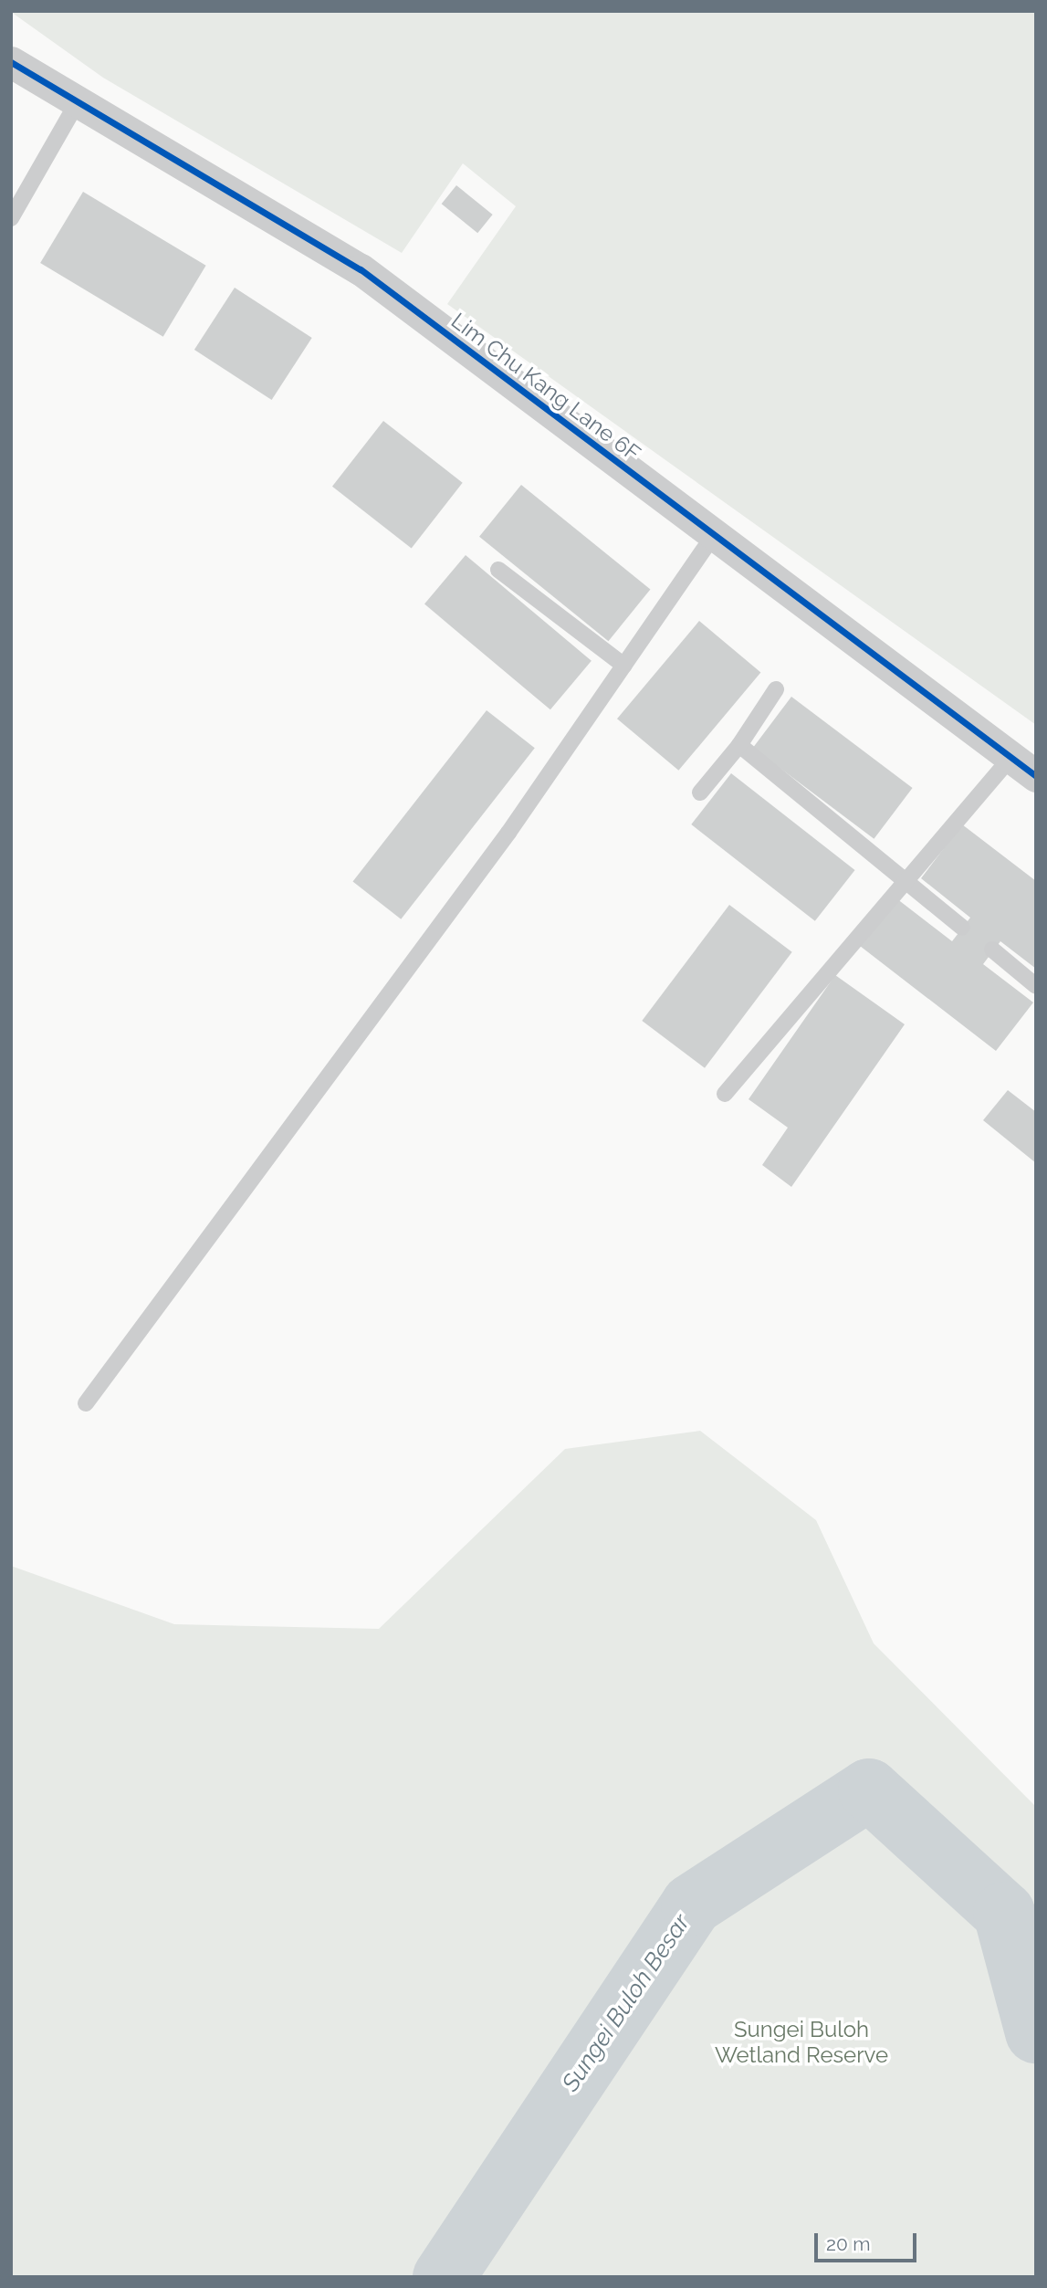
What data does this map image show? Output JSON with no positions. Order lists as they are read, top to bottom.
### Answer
{
  "streets": {
    "street": ["Lim Chu Kang Lane 6F"]
  },
  "water": ["Sungei Buloh Besar"],
  "parks": ["Sungei Buloh Wetland Reserve"],
  "scale_bar": "20 m"
}
